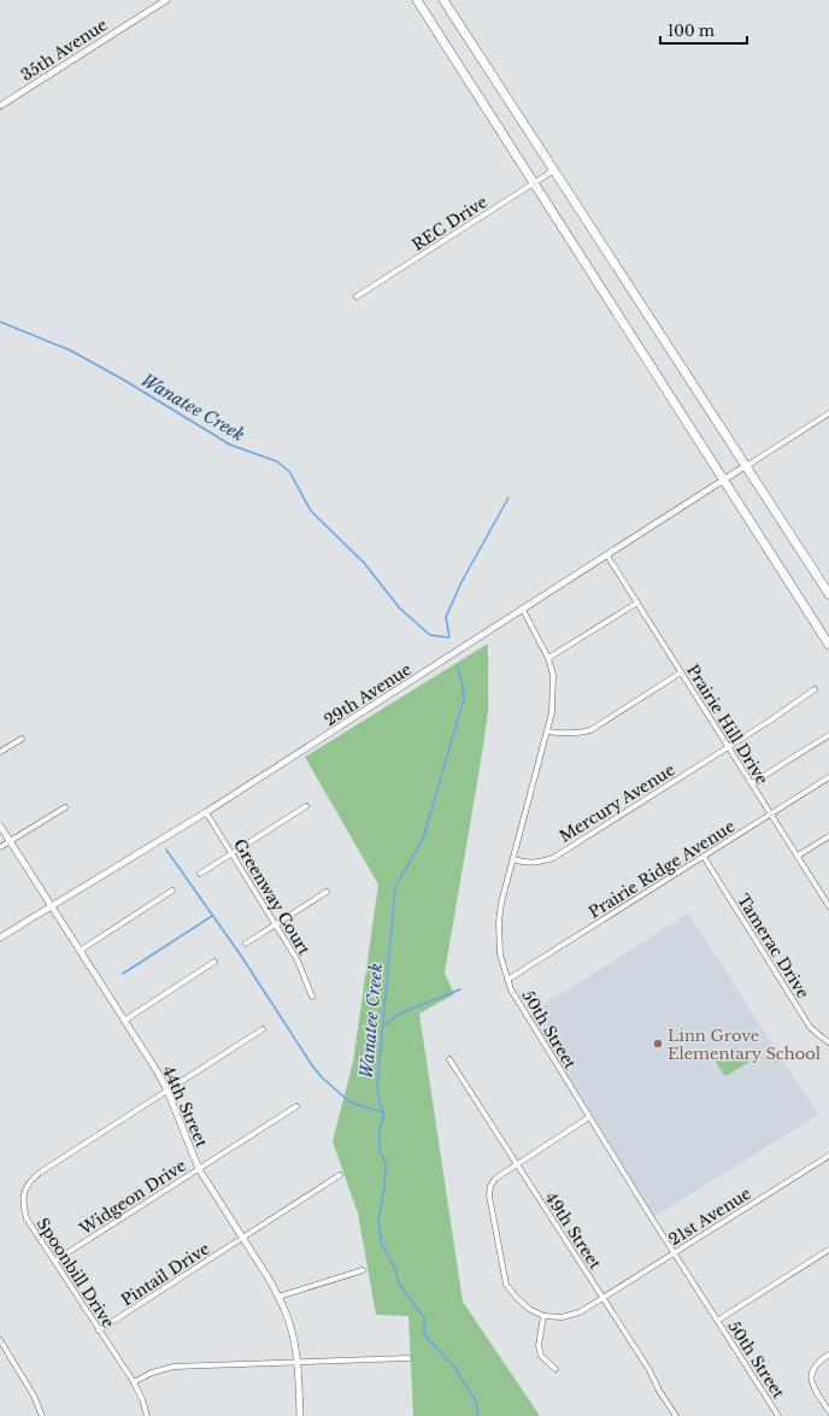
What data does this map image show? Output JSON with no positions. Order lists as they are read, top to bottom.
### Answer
{
  "streets": {
    "street": [
      "35th Avenue",
      "REC Drive",
      "29th Avenue",
      "Prairie Hill Drive",
      "Mercury Avenue",
      "Prairie Ridge Avenue",
      "Greenway Court",
      "Tamerac Drive",
      "50th Street",
      "44th Street",
      "Widgeon Drive",
      "21st Avenue",
      "49th Street",
      "Spoonbill Drive",
      "Pintail Drive"
    ]
  },
  "crossings": [
    ["29th Avenue", "Prairie Hill Drive"],
    ["29th Avenue", "Greenway Court"],
    ["29th Avenue", "50th Street"],
    ["29th Avenue", "44th Street"],
    ["Prairie Hill Drive", "Mercury Avenue"],
    ["Prairie Hill Drive", "Prairie Ridge Avenue"],
    ["Mercury Avenue", "50th Street"],
    ["Prairie Ridge Avenue", "Tamerac Drive"],
    ["Prairie Ridge Avenue", "50th Street"],
    ["50th Street", "21st Avenue"],
    ["44th Street", "Widgeon Drive"],
    ["44th Street", "Spoonbill Drive"],
    ["44th Street", "Pintail Drive"],
    ["Widgeon Drive", "Spoonbill Drive"],
    ["21st Avenue", "49th Street"],
    ["Spoonbill Drive", "Pintail Drive"]
  ],
  "water": ["Wanatee Creek"],
  "places": ["Linn Grove Elementary School"],
  "scale_bar": "100 m"
}
